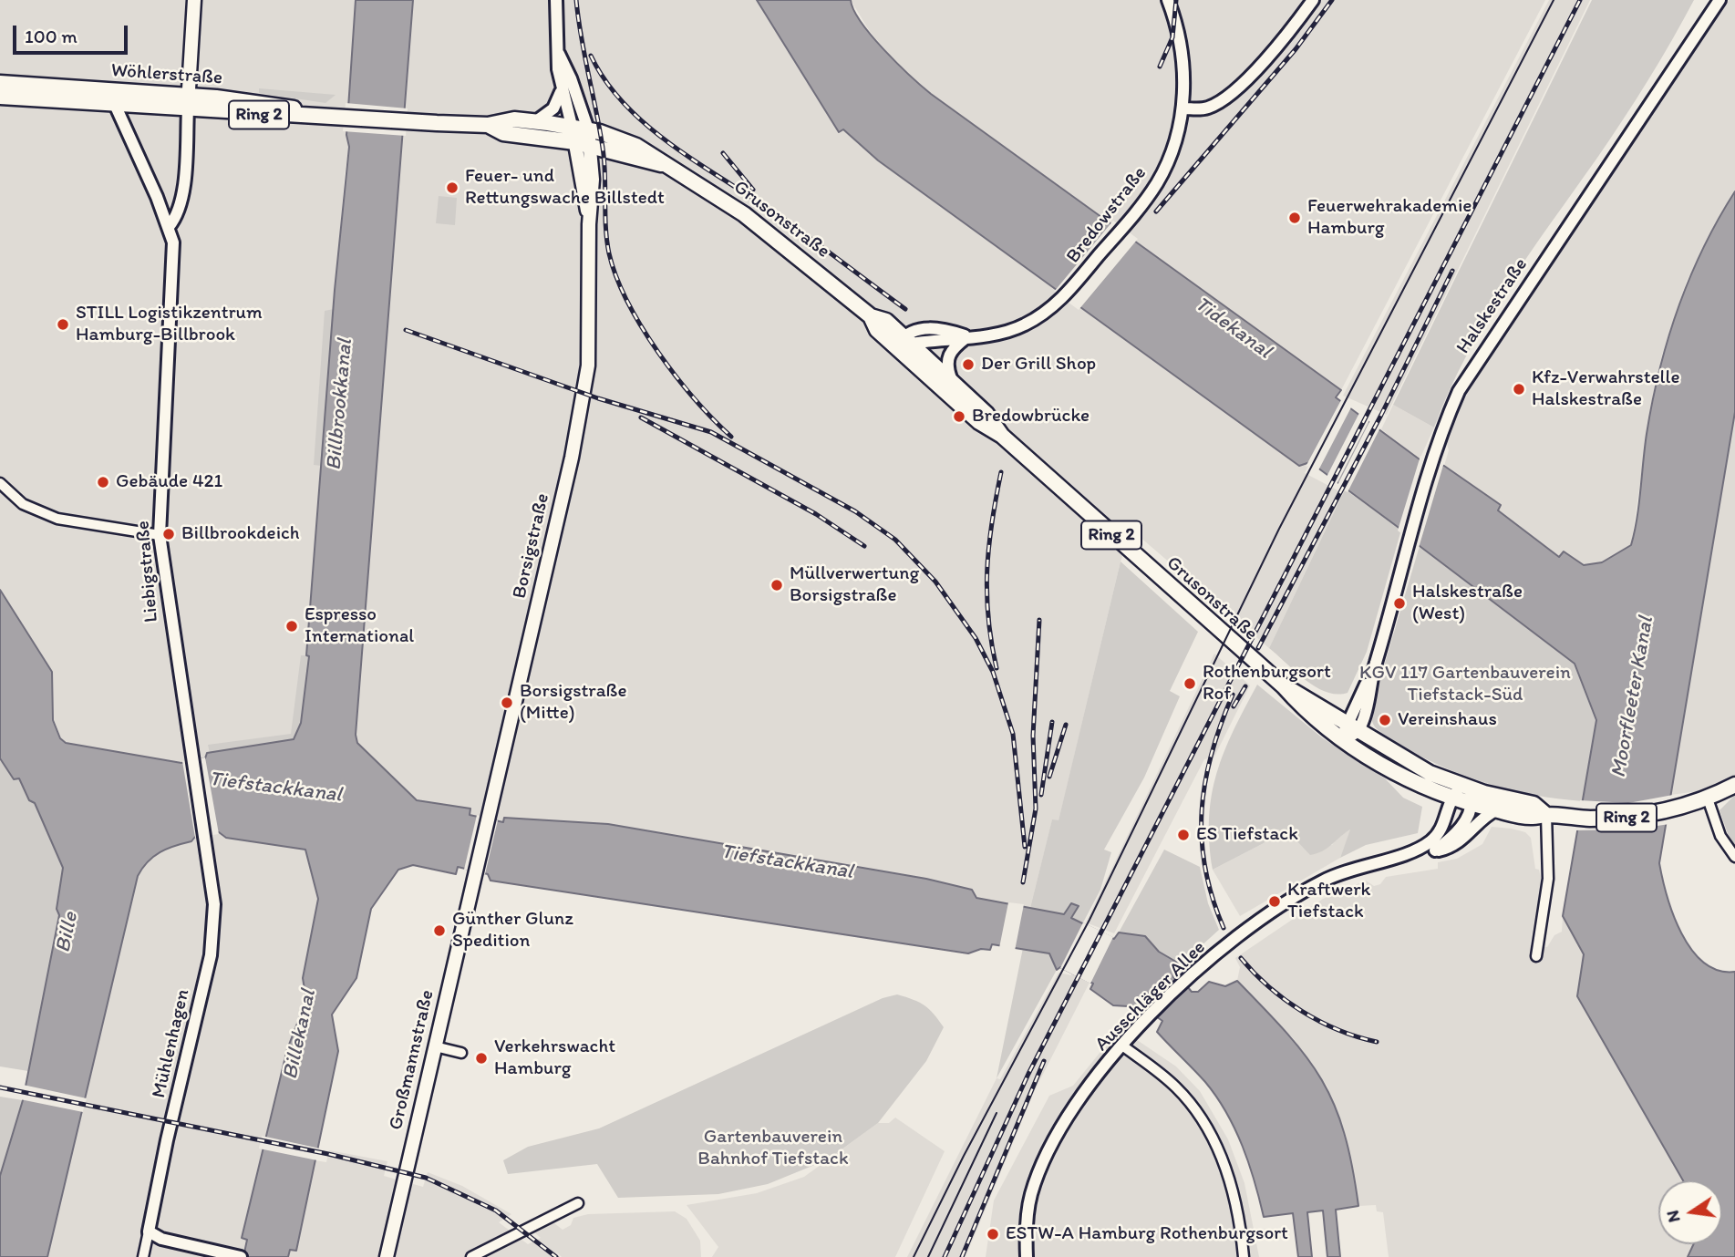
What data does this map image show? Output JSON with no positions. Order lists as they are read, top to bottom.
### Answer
{
  "streets": {
    "main road": [
      "Wöhlerstraße",
      "Ring 2",
      "Grusonstraße",
      "Borsigstraße",
      "Großmannstraße"
    ],
    "street": [
      "Bredowstraße",
      "Halskestraße",
      "Liebigstraße",
      "Ausschläger Allee",
      "Mühlenhagen"
    ]
  },
  "crossings": [
    ["Wöhlerstraße", "Grusonstraße"],
    ["Wöhlerstraße", "Borsigstraße"],
    ["Wöhlerstraße", "Liebigstraße"],
    ["Ring 2", "Grusonstraße"],
    ["Ring 2", "Ausschläger Allee"],
    ["Bredowstraße", "Grusonstraße"],
    ["Grusonstraße", "Halskestraße"],
    ["Grusonstraße", "Borsigstraße"],
    ["Grusonstraße", "Ausschläger Allee"],
    ["Borsigstraße", "Großmannstraße"],
    ["Liebigstraße", "Mühlenhagen"]
  ],
  "water": [
    "Tidekanal",
    "Billbrookkanal",
    "Moorfleeter Kanal",
    "Tiefstackkanal",
    "Bille",
    "Billekanal"
  ],
  "parks": ["KGV 117 Gartenbauverein Tiefstack-Süd", "Gartenbauverein Bahnhof Tiefstack"],
  "places": [
    "Feuer- und Rettungswache Billstedt",
    "Feuerwehrakademie Hamburg",
    "STILL Logistikzentrum Hamburg-Billbrook",
    "Der Grill Shop",
    "Kfz-Verwahrstelle Halskestraße",
    "Bredowbrücke",
    "Gebäude 421",
    "Billbrookdeich",
    "Müllverwertung Borsigstraße",
    "Halskestraße (West)",
    "Espresso International",
    "Rothenburgsort Rof",
    "Borsigstraße (Mitte)",
    "Vereinshaus",
    "ES Tiefstack",
    "Kraftwerk Tiefstack",
    "Günther Glunz Spedition",
    "Verkehrswacht Hamburg",
    "ESTW-A Hamburg Rothenburgsort"
  ],
  "scale_bar": "100 m",
  "north": "left"
}
